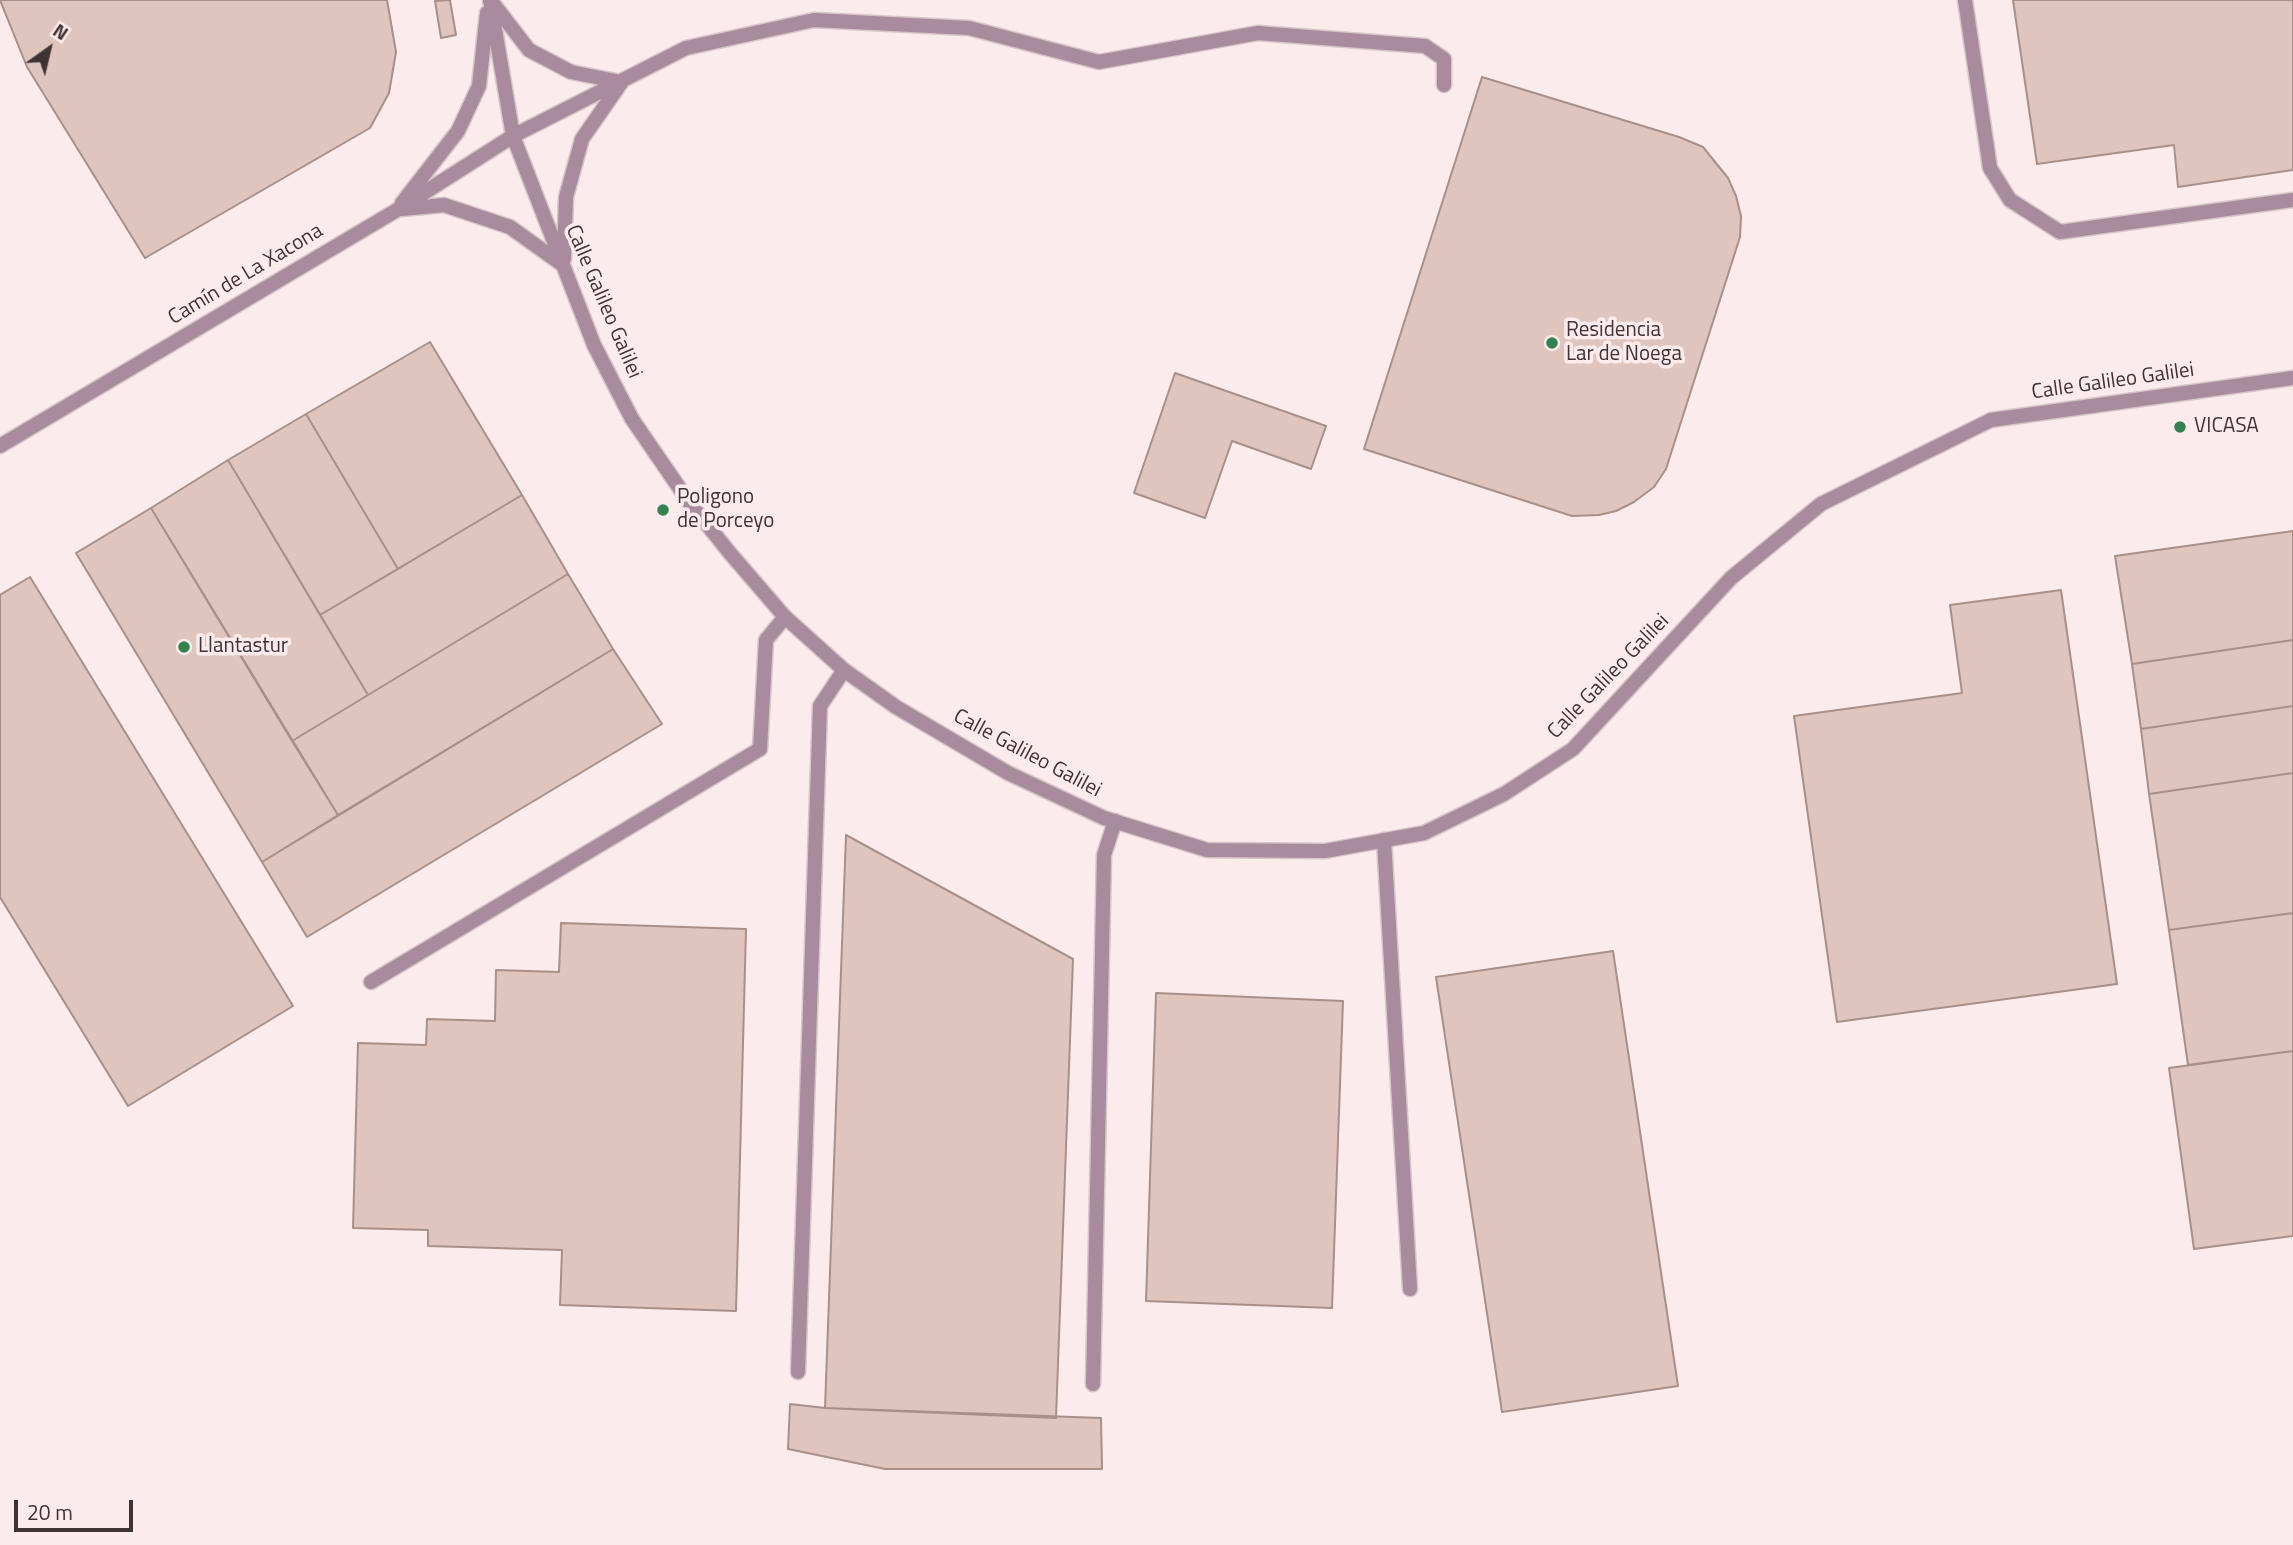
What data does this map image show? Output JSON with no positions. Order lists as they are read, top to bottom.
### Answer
{
  "streets": {
    "street": ["Camín de La Xacona", "Calle Galileo Galilei"]
  },
  "crossings": [
    ["Camín de La Xacona", "Calle Galileo Galilei"]
  ],
  "places": [
    "Residencia Lar de Noega",
    "VICASA",
    "Poligono de Porceyo",
    "Llantastur"
  ],
  "scale_bar": "20 m",
  "north": "top right"
}
